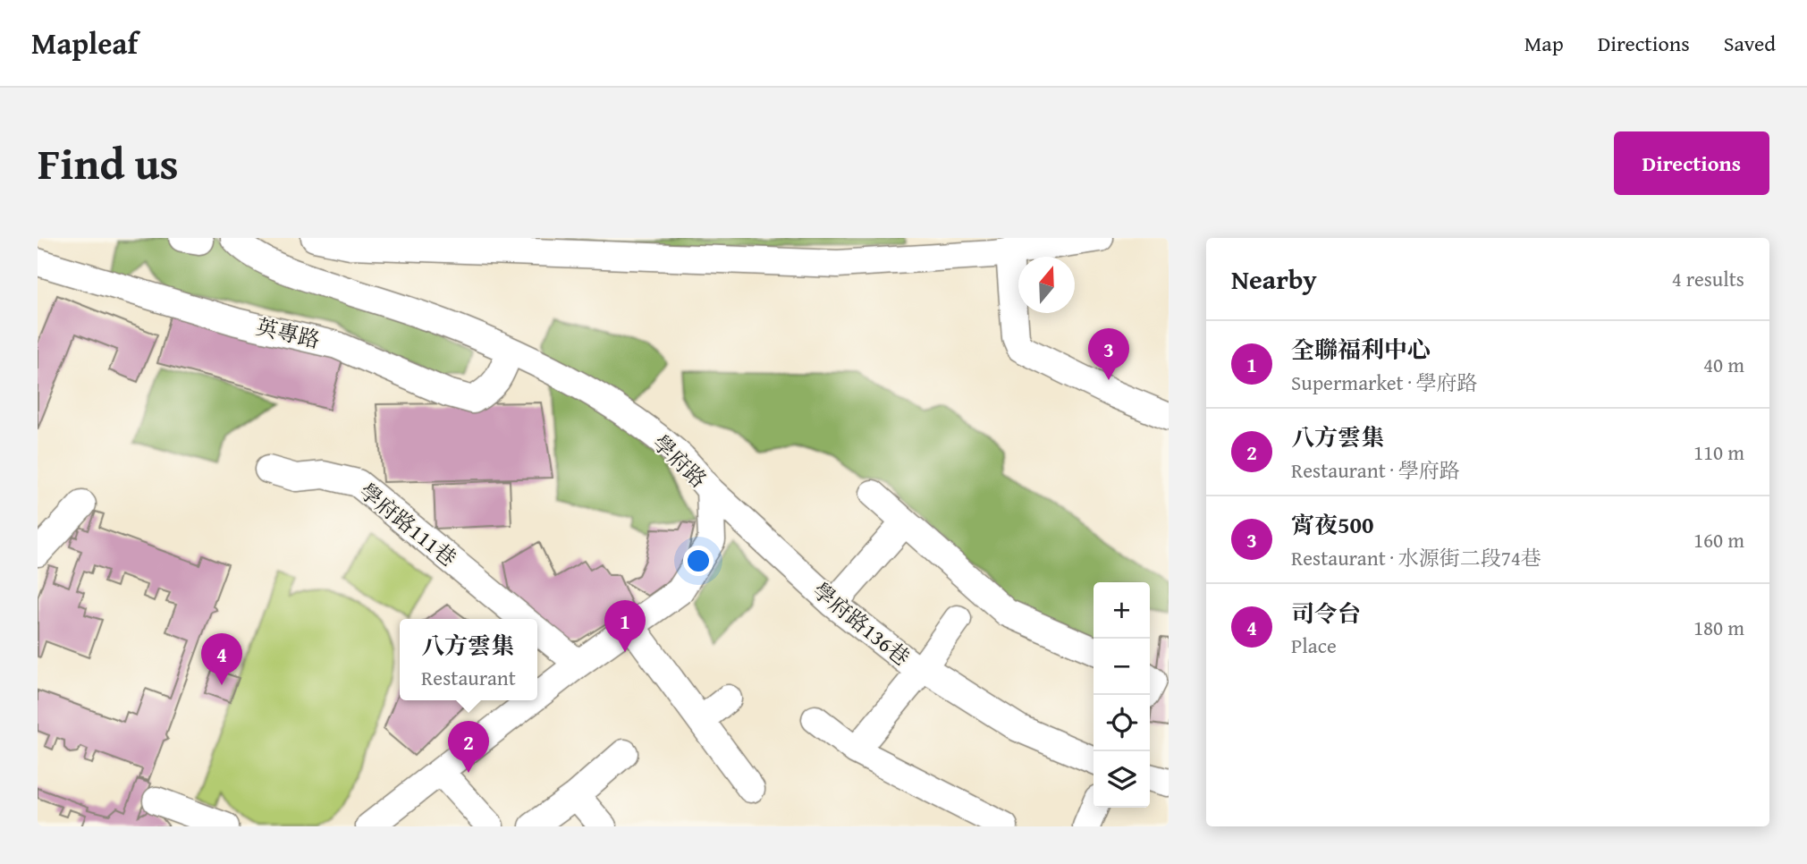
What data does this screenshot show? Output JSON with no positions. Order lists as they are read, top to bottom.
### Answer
{
  "streets": {
    "street": [
      "英專路",
      "學府路",
      "學府路111巷",
      "學府路136巷"
    ]
  },
  "crossings": [
    ["英專路", "學府路"],
    ["學府路", "學府路111巷"],
    ["學府路", "學府路136巷"]
  ],
  "north": "top",
  "page": {
    "header": "Mapleaf",
    "nav": ["Map", "Directions", "Saved"],
    "title": "Find us",
    "buttons": "Directions",
    "heading": ["Nearby", "4 results"],
    "list": [
      {
        "mark": "1",
        "name": "全聯福利中心",
        "note": "Supermarket · 學府路",
        "value": "40 m"
      },
      {
        "mark": "2",
        "name": "八方雲集",
        "note": "Restaurant · 學府路",
        "value": "110 m"
      },
      {
        "mark": "3",
        "name": "宵夜500",
        "note": "Restaurant · 水源街二段74巷",
        "value": "160 m"
      },
      {
        "mark": "4",
        "name": "司令台",
        "note": "Place",
        "value": "180 m"
      }
    ],
    "pins": [
      "3",
      "1",
      "4",
      "2"
    ],
    "map_buttons": ["+", "−"],
    "popup": ["八方雲集", "Restaurant"]
  }
}
